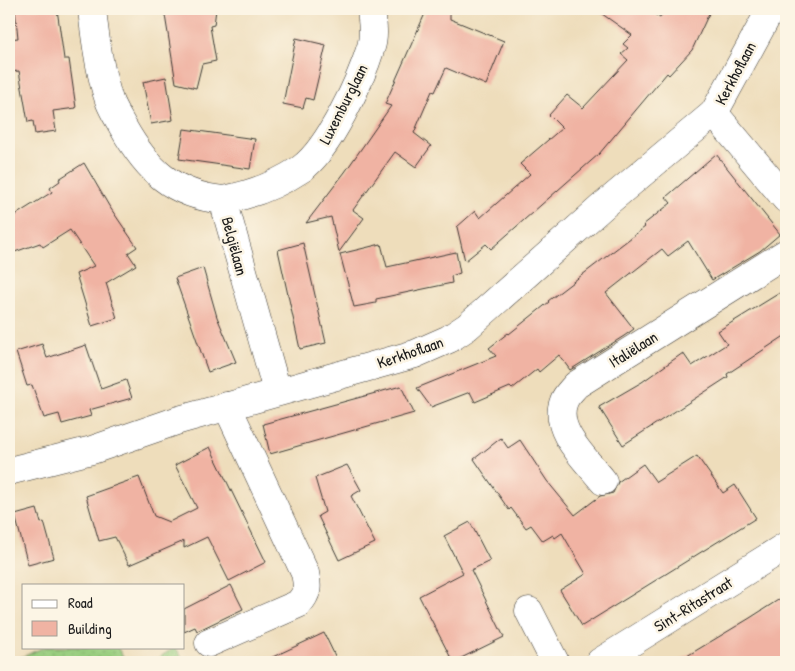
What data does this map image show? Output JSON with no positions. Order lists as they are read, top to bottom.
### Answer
{
  "streets": {
    "street": [
      "Kerkhoflaan",
      "Luxemburglaan",
      "Belgiëlaan",
      "Italiëlaan",
      "Sint-Ritastraat"
    ]
  },
  "crossings": [
    ["Kerkhoflaan", "Belgiëlaan"],
    ["Luxemburglaan", "Belgiëlaan"]
  ],
  "legend": ["Road", "Building"]
}
